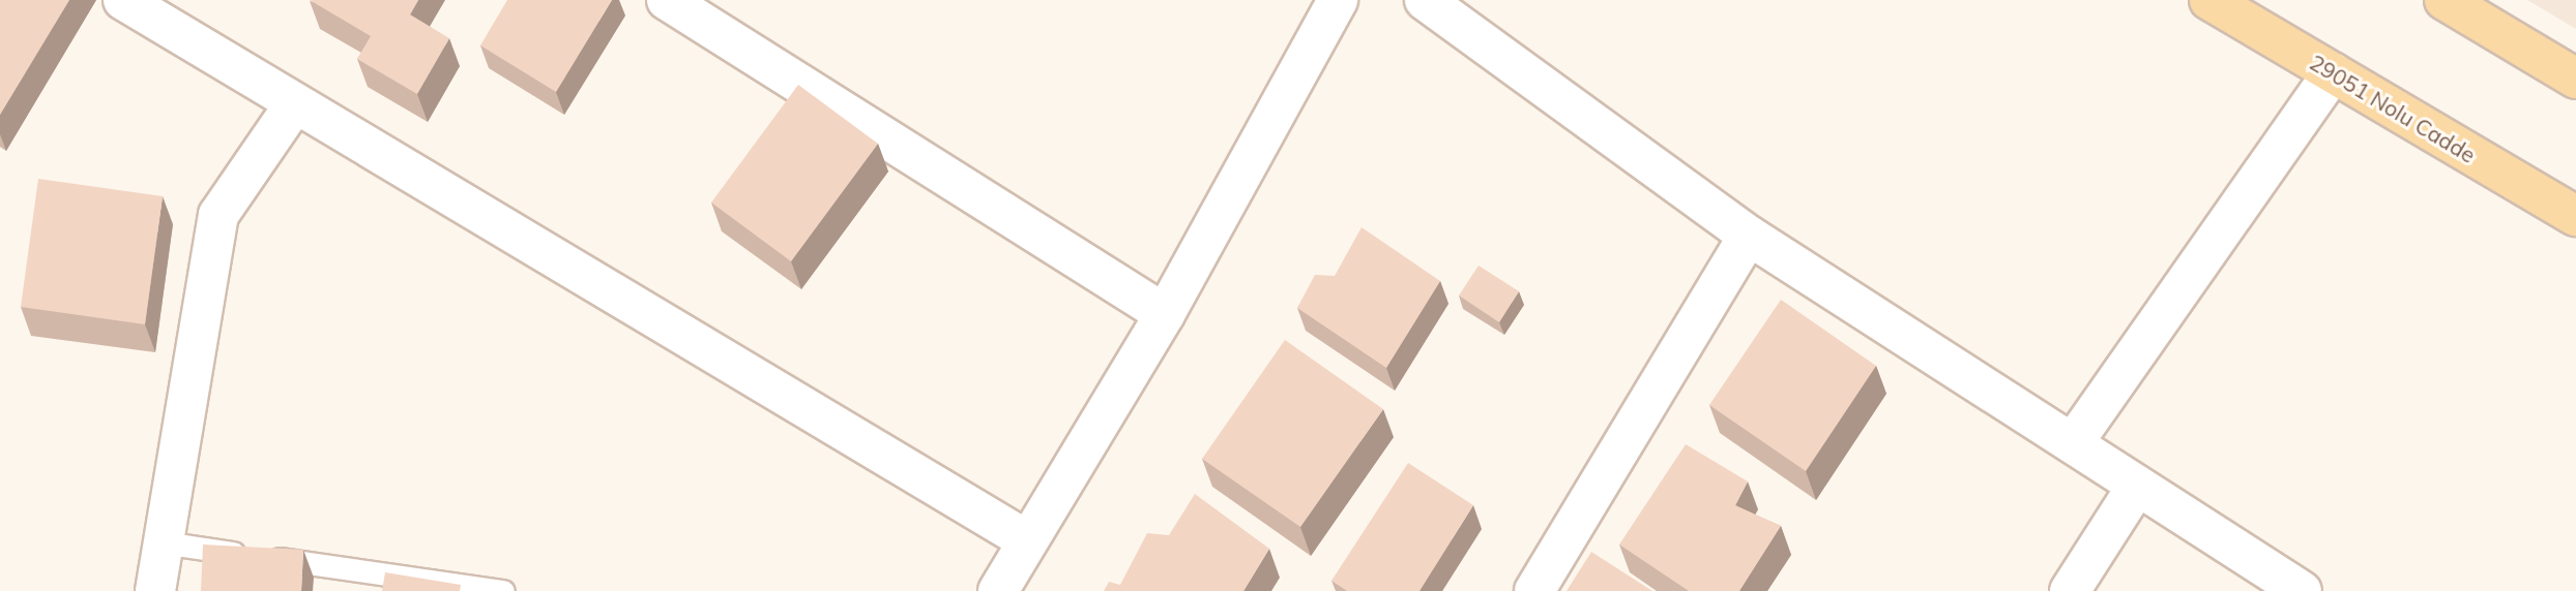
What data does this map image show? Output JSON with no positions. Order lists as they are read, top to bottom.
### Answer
{
  "streets": {
    "main road": ["29051 Nolu Cadde"]
  }
}
